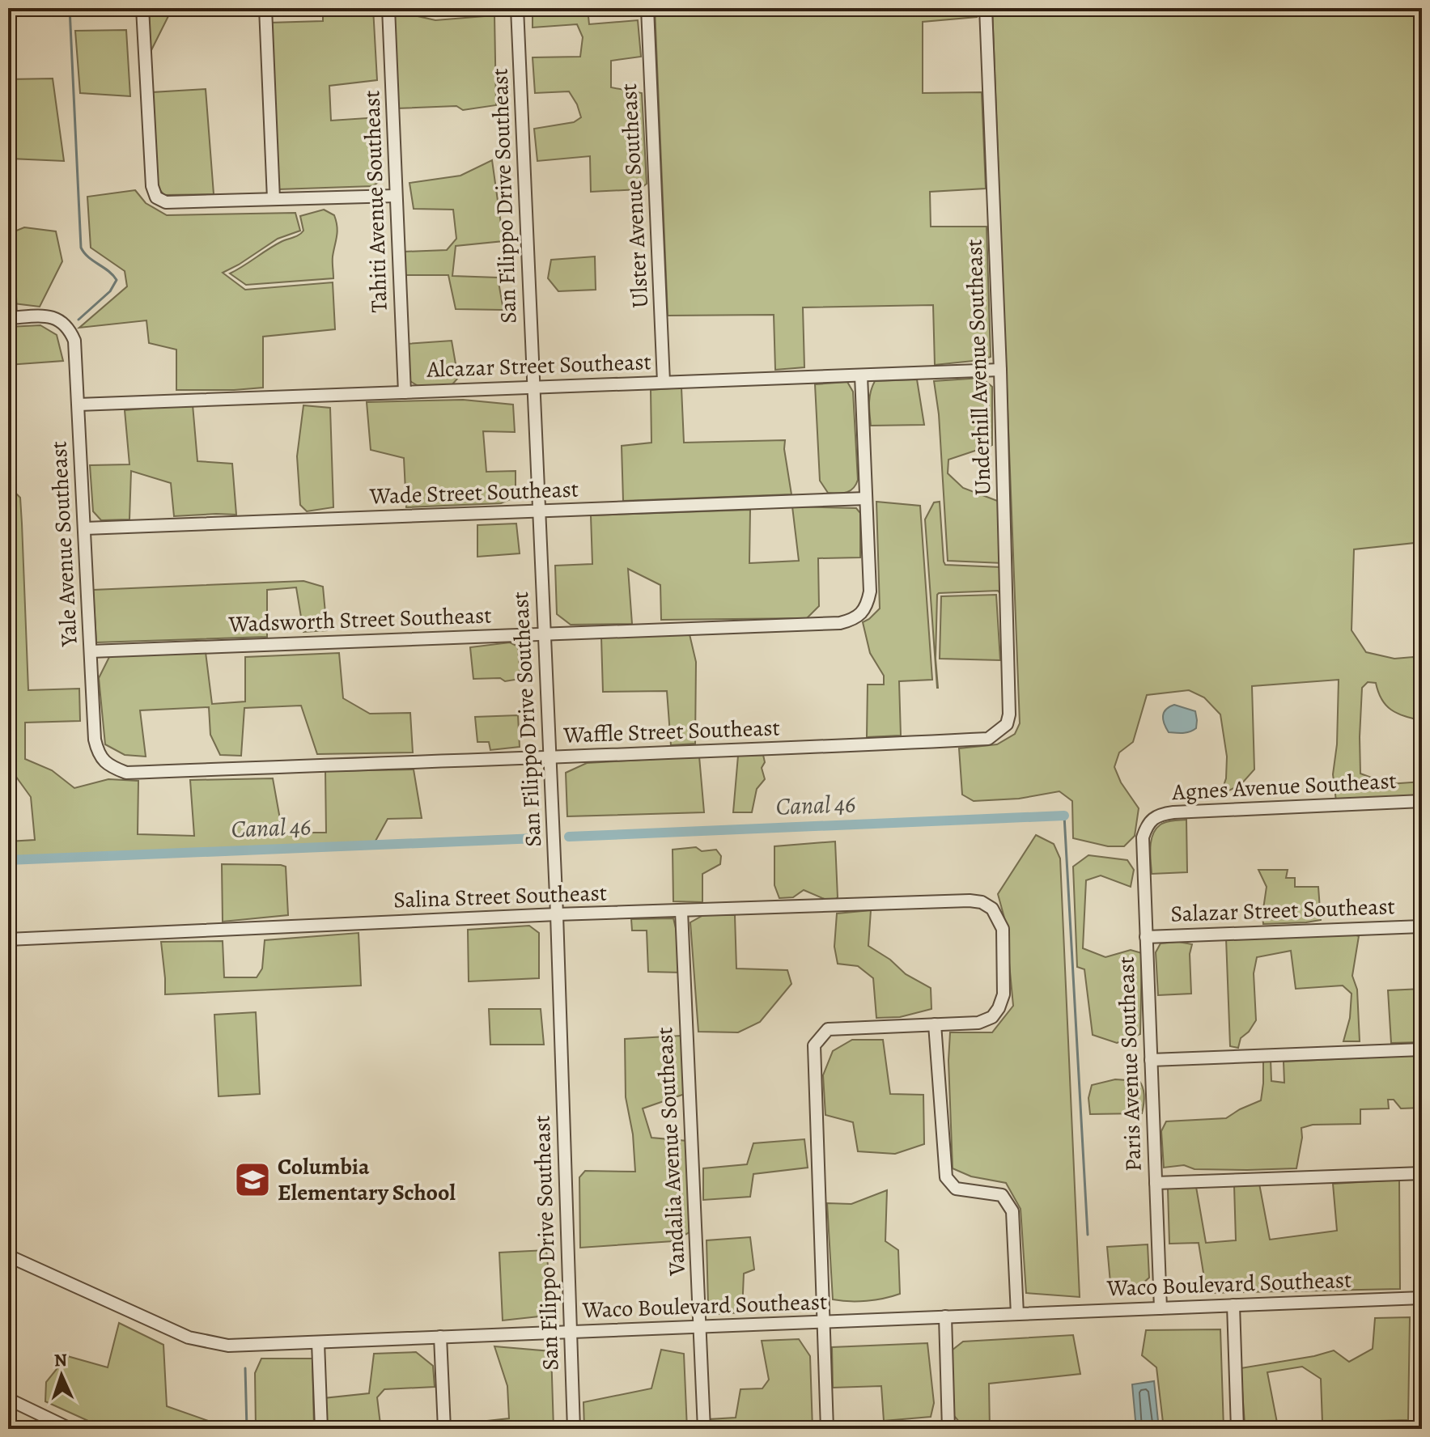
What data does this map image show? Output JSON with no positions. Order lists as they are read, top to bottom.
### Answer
{
  "streets": {
    "street": [
      "San Filippo Drive Southeast",
      "Ulster Avenue Southeast",
      "Tahiti Avenue Southeast",
      "Alcazar Street Southeast",
      "Underhill Avenue Southeast",
      "Wade Street Southeast",
      "Yale Avenue Southeast",
      "Wadsworth Street Southeast",
      "Waffle Street Southeast",
      "Agnes Avenue Southeast",
      "Salina Street Southeast",
      "Salazar Street Southeast",
      "Paris Avenue Southeast",
      "Vandalia Avenue Southeast",
      "Waco Boulevard Southeast"
    ]
  },
  "crossings": [
    ["San Filippo Drive Southeast", "Alcazar Street Southeast"],
    ["San Filippo Drive Southeast", "Wade Street Southeast"],
    ["San Filippo Drive Southeast", "Wadsworth Street Southeast"],
    ["San Filippo Drive Southeast", "Waffle Street Southeast"],
    ["San Filippo Drive Southeast", "Salina Street Southeast"],
    ["San Filippo Drive Southeast", "Waco Boulevard Southeast"],
    ["Ulster Avenue Southeast", "Alcazar Street Southeast"],
    ["Tahiti Avenue Southeast", "Alcazar Street Southeast"],
    ["Alcazar Street Southeast", "Underhill Avenue Southeast"],
    ["Alcazar Street Southeast", "Yale Avenue Southeast"],
    ["Underhill Avenue Southeast", "Waffle Street Southeast"],
    ["Wade Street Southeast", "Yale Avenue Southeast"],
    ["Wade Street Southeast", "Wadsworth Street Southeast"],
    ["Yale Avenue Southeast", "Wadsworth Street Southeast"],
    ["Yale Avenue Southeast", "Waffle Street Southeast"],
    ["Agnes Avenue Southeast", "Paris Avenue Southeast"],
    ["Salina Street Southeast", "Vandalia Avenue Southeast"],
    ["Salazar Street Southeast", "Paris Avenue Southeast"],
    ["Paris Avenue Southeast", "Waco Boulevard Southeast"],
    ["Vandalia Avenue Southeast", "Waco Boulevard Southeast"]
  ],
  "water": ["Canal 46"],
  "places": {
    "school or university": ["Columbia Elementary School"]
  },
  "north": "top"
}
